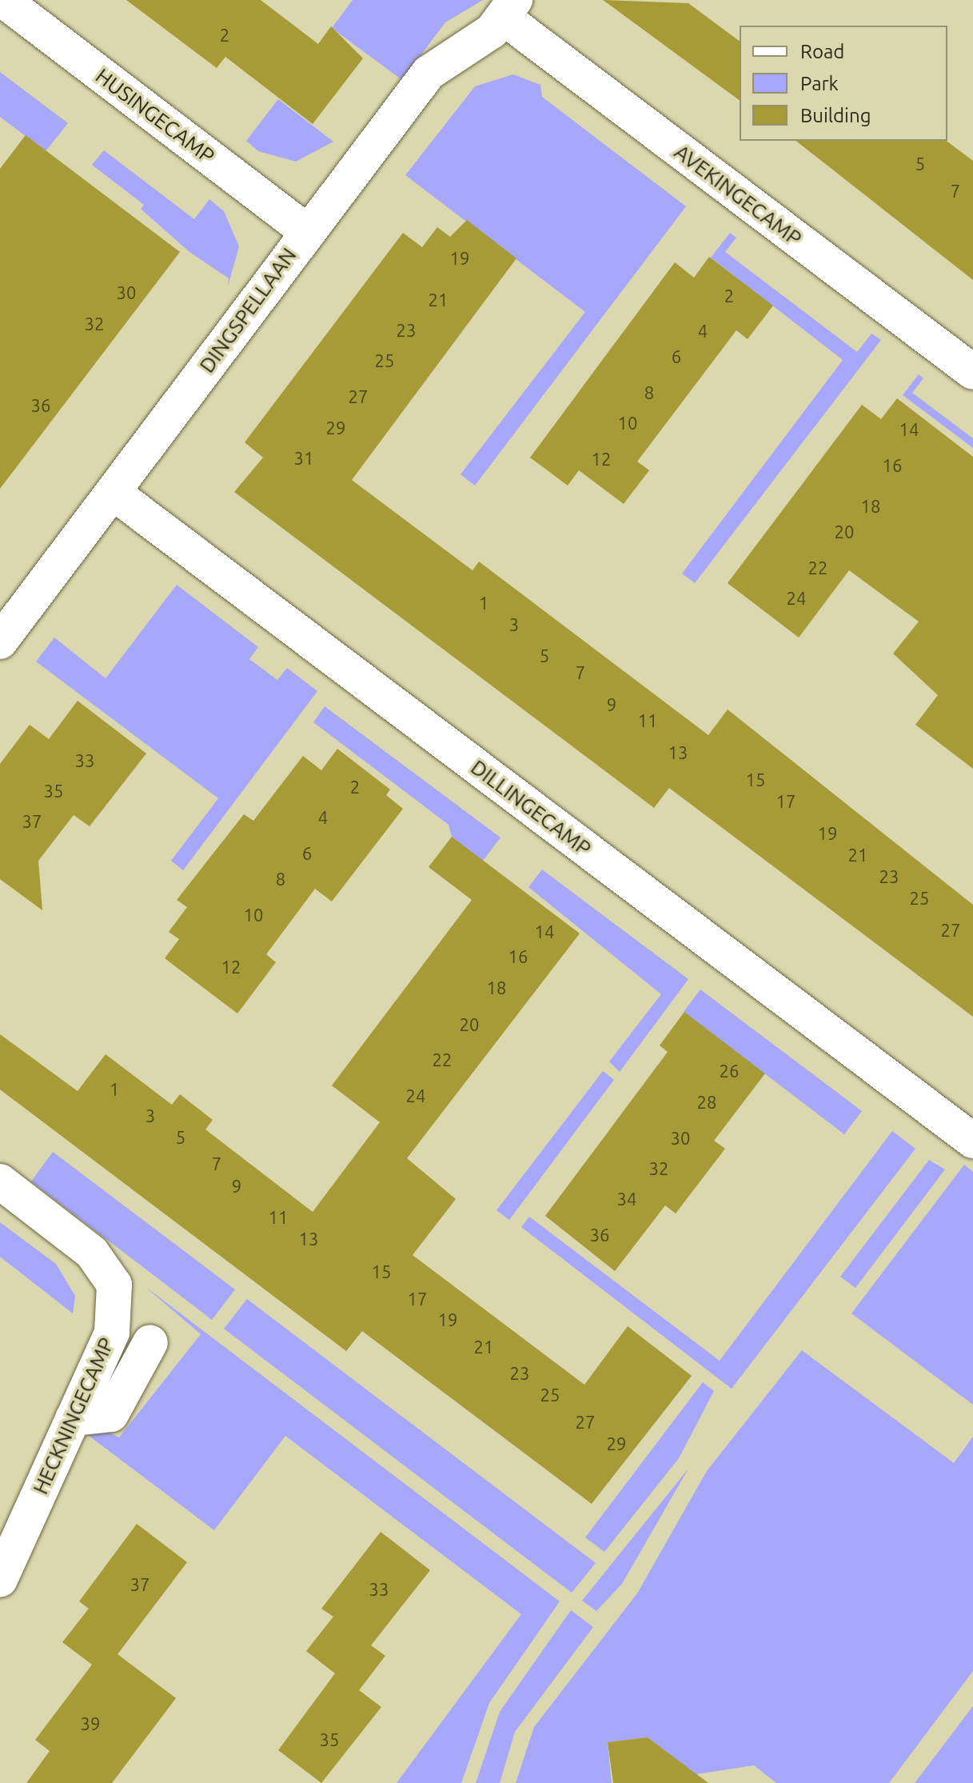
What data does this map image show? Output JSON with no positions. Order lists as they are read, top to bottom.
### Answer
{
  "streets": {
    "street": [
      "HUSINGECAMP",
      "AVEKINGECAMP",
      "DINGSPELLAAN",
      "DILLINGECAMP",
      "HECKNINGECAMP"
    ]
  },
  "crossings": [
    ["HUSINGECAMP", "DINGSPELLAAN"],
    ["AVEKINGECAMP", "DINGSPELLAAN"],
    ["DINGSPELLAAN", "DILLINGECAMP"]
  ],
  "house_numbers": [
    "2",
    "5",
    "7",
    "19",
    "30",
    "2",
    "21",
    "32",
    "23",
    "4",
    "6",
    "25",
    "8",
    "27",
    "36",
    "10",
    "29",
    "14",
    "31",
    "12",
    "16",
    "18",
    "20",
    "22",
    "24",
    "1",
    "3",
    "5",
    "7",
    "9",
    "11",
    "13",
    "33",
    "15",
    "2",
    "35",
    "17",
    "4",
    "37",
    "19",
    "6",
    "21",
    "23",
    "8",
    "25",
    "10",
    "27",
    "14",
    "16",
    "12",
    "18",
    "20",
    "22",
    "26",
    "1",
    "24",
    "28",
    "3",
    "5",
    "30",
    "7",
    "32",
    "9",
    "34",
    "11",
    "36",
    "13",
    "15",
    "17",
    "19",
    "21",
    "23",
    "25",
    "27",
    "29",
    "37",
    "33",
    "39",
    "35"
  ],
  "legend": ["Road", "Park", "Building"]
}
